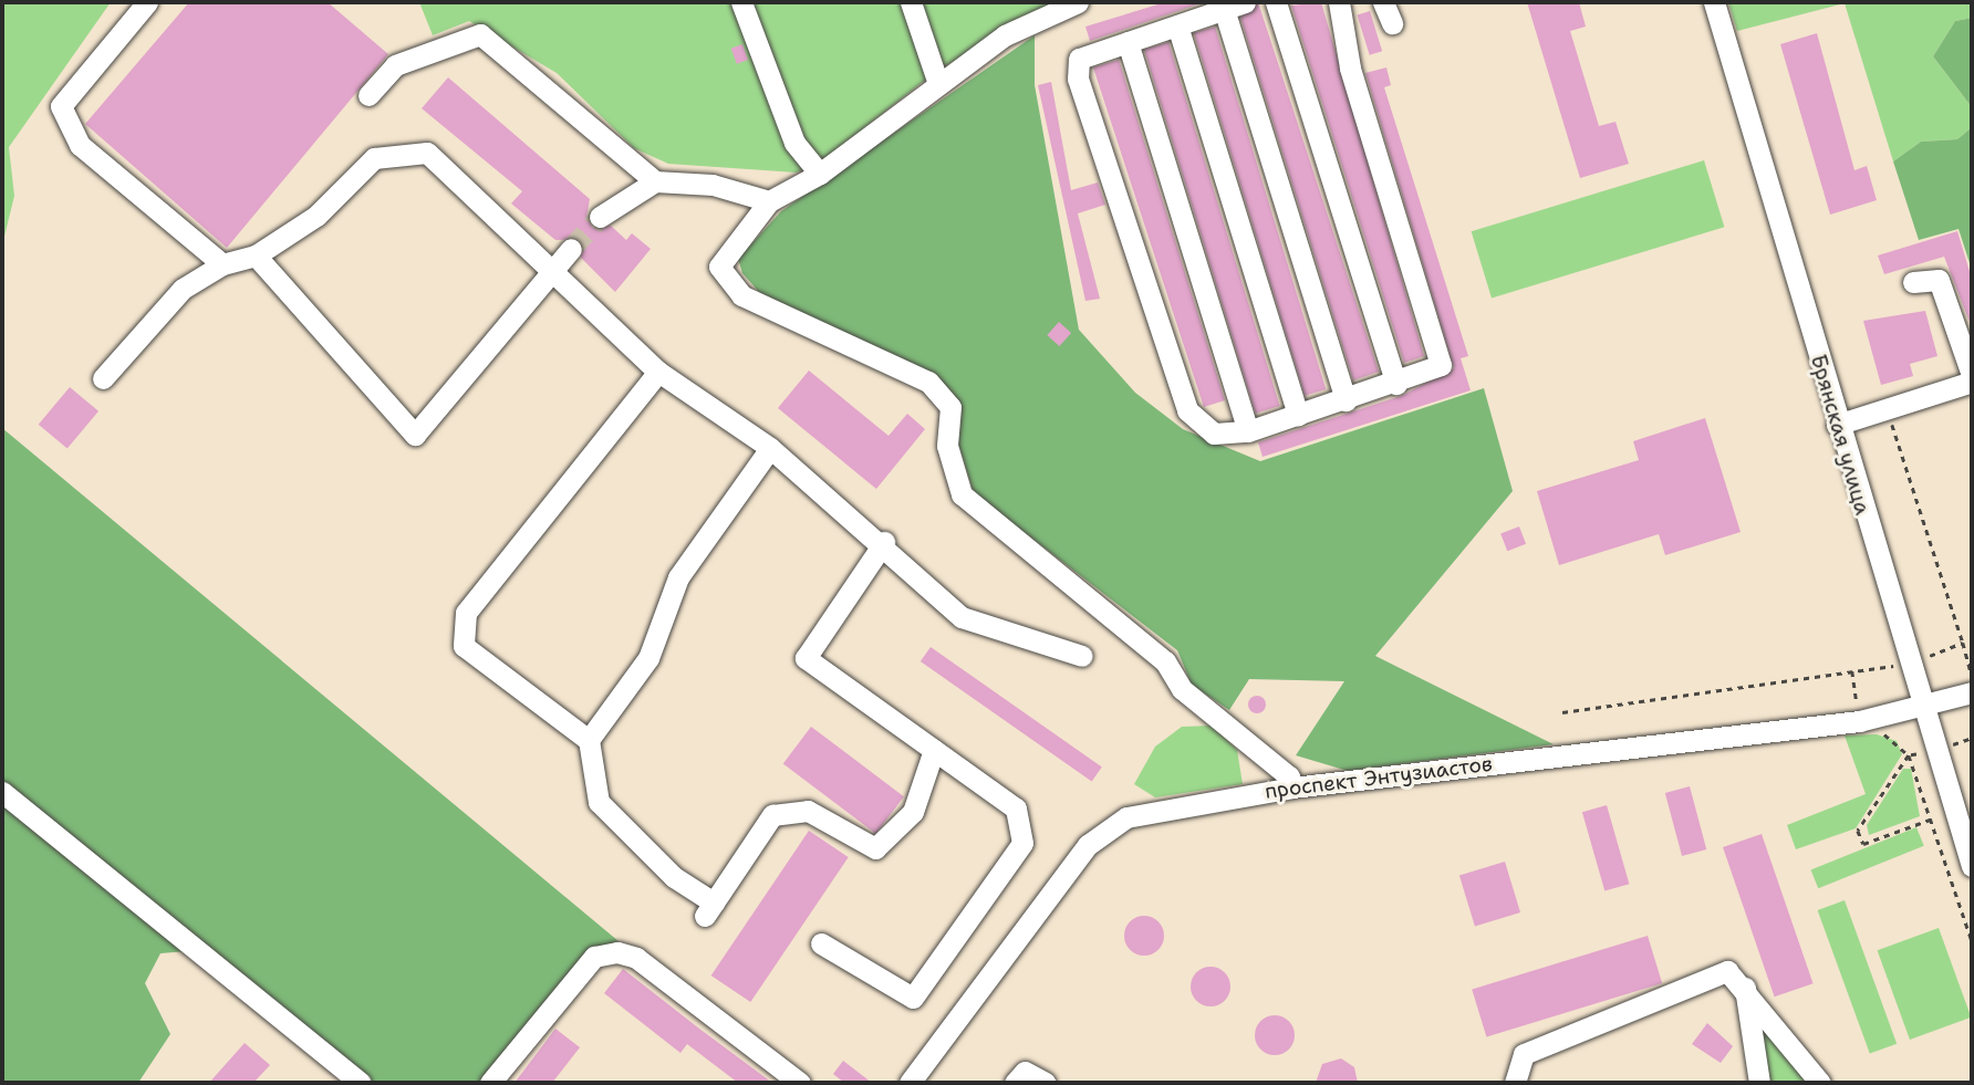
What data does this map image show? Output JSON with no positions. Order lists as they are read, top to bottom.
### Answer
{
  "streets": {
    "street": ["Брянская улица", "проспект Энтузиастов"]
  },
  "crossings": [
    ["Брянская улица", "проспект Энтузиастов"]
  ]
}
